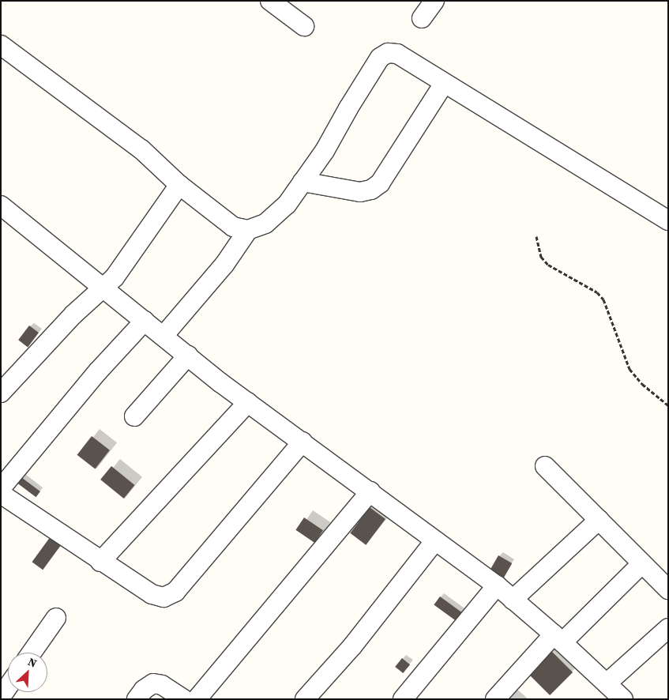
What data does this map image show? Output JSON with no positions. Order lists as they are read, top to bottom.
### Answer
{
  "north": "top right"
}
